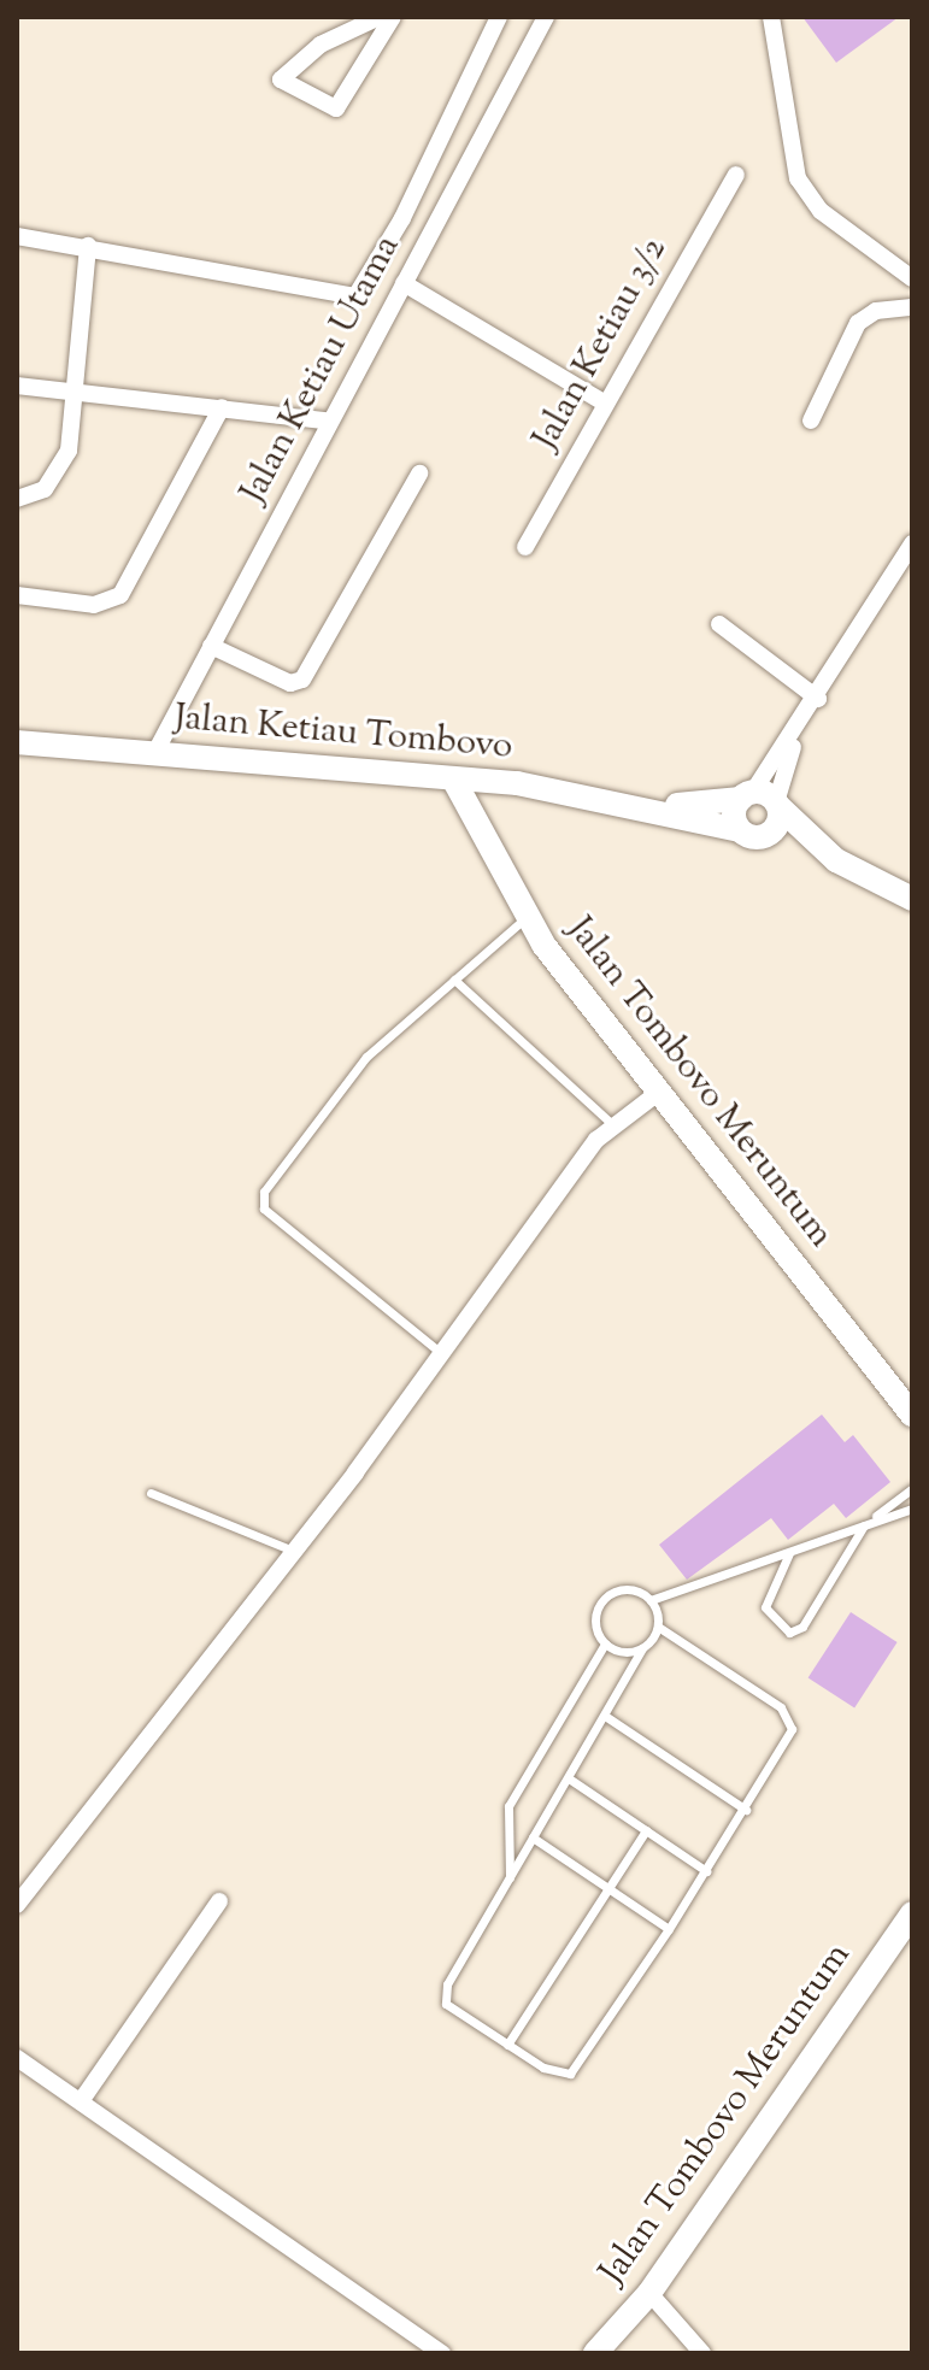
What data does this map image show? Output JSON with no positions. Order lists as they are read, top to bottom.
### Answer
{
  "streets": {
    "street": [
      "Jalan Ketiau 3/2",
      "Jalan Ketiau Utama",
      "Jalan Ketiau Tombovo",
      "Jalan Tombovo Meruntum"
    ]
  },
  "crossings": [
    ["Jalan Ketiau Utama", "Jalan Ketiau Tombovo"],
    ["Jalan Ketiau Tombovo", "Jalan Tombovo Meruntum"]
  ]
}
